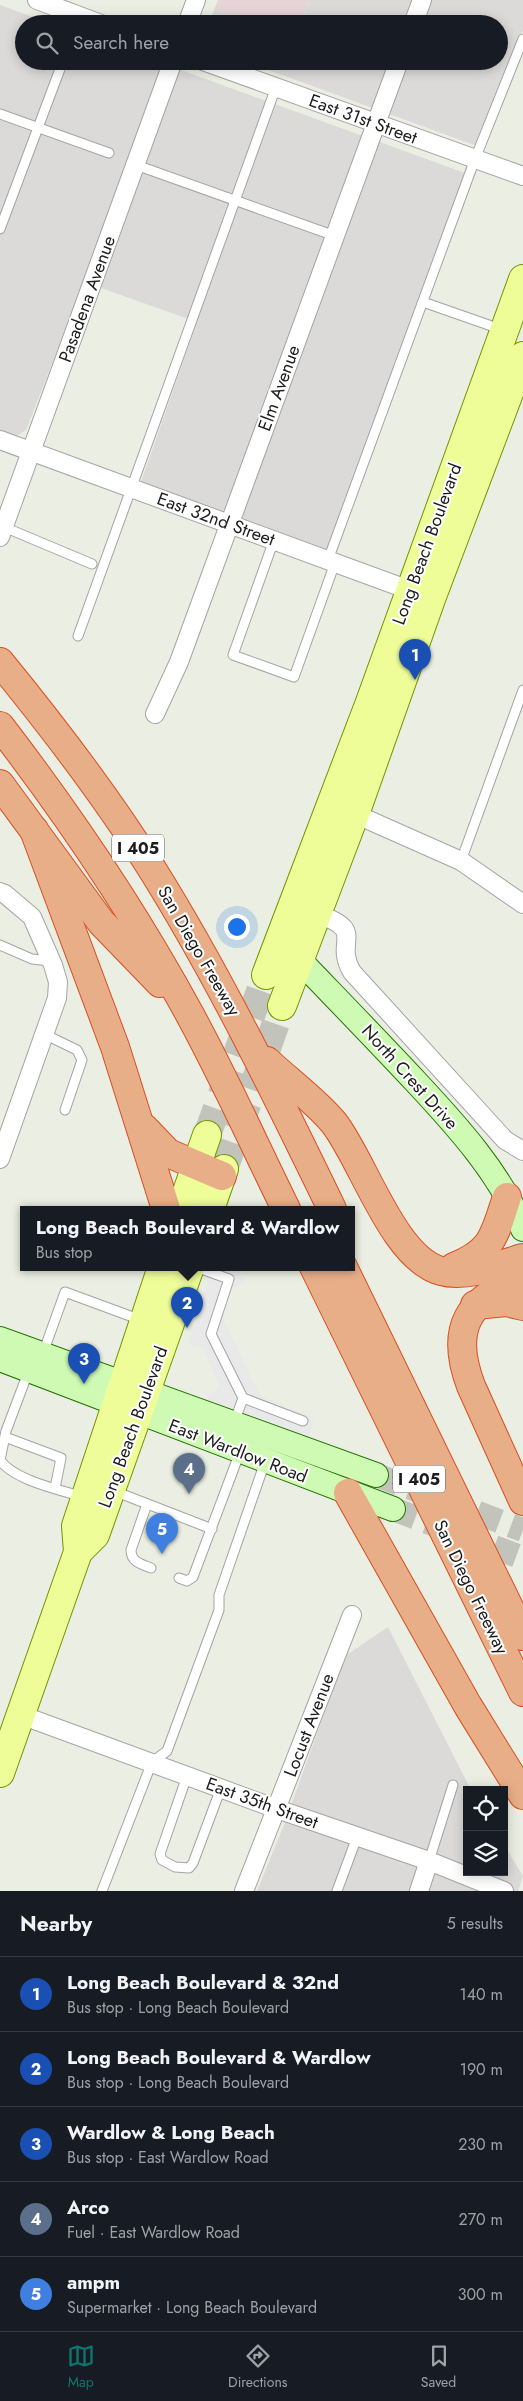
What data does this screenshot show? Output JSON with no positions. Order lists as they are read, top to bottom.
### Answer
{
  "streets": {
    "highway": ["I 405", "San Diego Freeway"],
    "main road": ["Long Beach Boulevard", "North Crest Drive", "East Wardlow Road"],
    "street": [
      "East 31st Street",
      "Pasadena Avenue",
      "Elm Avenue",
      "East 32nd Street",
      "Locust Avenue",
      "East 35th Street"
    ]
  },
  "crossings": [
    ["East 31st Street", "Elm Avenue"],
    ["Pasadena Avenue", "East 32nd Street"],
    ["Elm Avenue", "East 32nd Street"],
    ["East 32nd Street", "Long Beach Boulevard"],
    ["Long Beach Boulevard", "North Crest Drive"],
    ["Long Beach Boulevard", "East Wardlow Road"],
    ["Long Beach Boulevard", "East 35th Street"],
    ["Locust Avenue", "East 35th Street"]
  ],
  "page": {
    "search": "Search here",
    "pins": [
      "1",
      "2",
      "3",
      "4",
      "5"
    ],
    "popup": ["Long Beach Boulevard & Wardlow", "Bus stop"],
    "heading": ["Nearby", "5 results"],
    "list": [
      {
        "mark": "1",
        "name": "Long Beach Boulevard & 32nd",
        "note": "Bus stop · Long Beach Boulevard",
        "value": "140 m"
      },
      {
        "mark": "2",
        "name": "Long Beach Boulevard & Wardlow",
        "note": "Bus stop · Long Beach Boulevard",
        "value": "190 m"
      },
      {
        "mark": "3",
        "name": "Wardlow & Long Beach",
        "note": "Bus stop · East Wardlow Road",
        "value": "230 m"
      },
      {
        "mark": "4",
        "name": "Arco",
        "note": "Fuel · East Wardlow Road",
        "value": "270 m"
      },
      {
        "mark": "5",
        "name": "ampm",
        "note": "Supermarket · Long Beach Boulevard",
        "value": "300 m"
      }
    ],
    "nav": ["Map", "Directions", "Saved"]
  }
}
